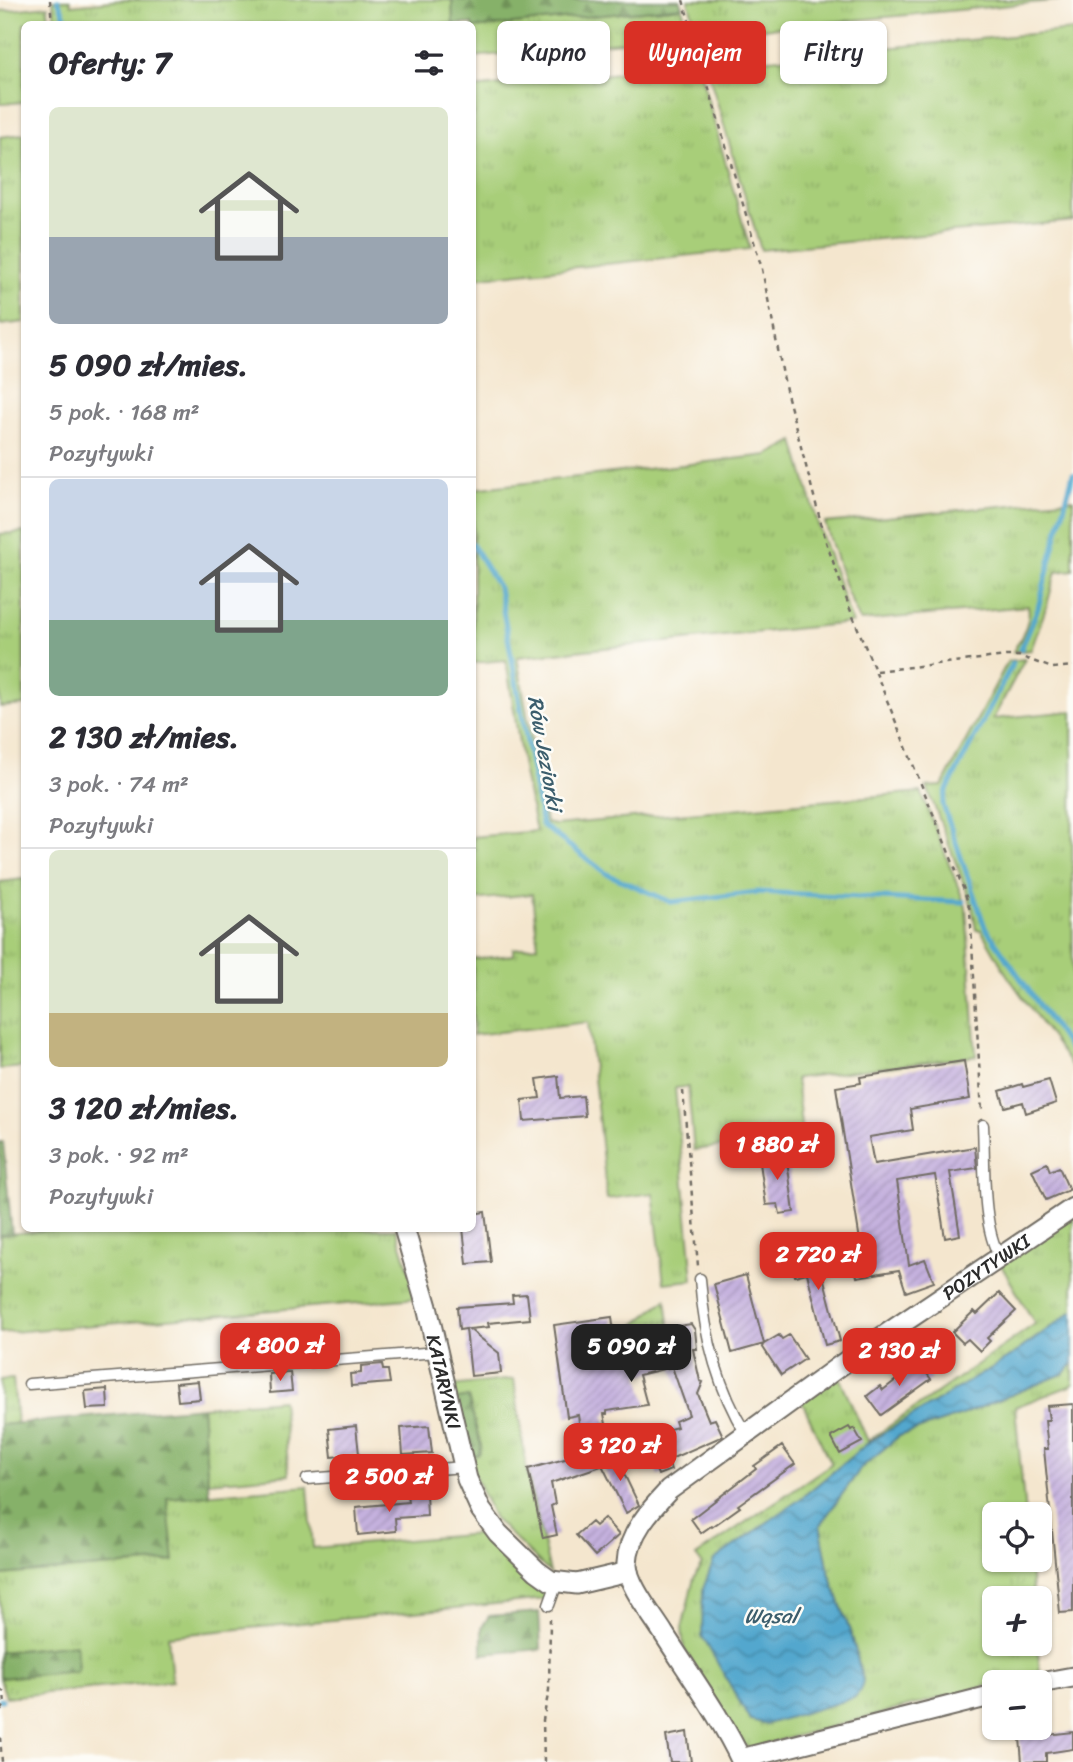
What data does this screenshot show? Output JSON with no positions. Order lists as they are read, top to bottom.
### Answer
{
  "streets": {
    "street": ["POZYTYWKI", "KATARYNKI"]
  },
  "water": ["Rów Jeziorki", "Wąsal"],
  "page": {
    "chip": ["Kupno", "Wynajem", "Filtry"],
    "heading": "Oferty: 7",
    "list": [
      {
        "name": "5 090 zł/mies.",
        "note": "5 pok. · 168 m² · Pozytywki"
      },
      {
        "name": "2 130 zł/mies.",
        "note": "3 pok. · 74 m² · Pozytywki"
      },
      {
        "name": "3 120 zł/mies.",
        "note": "3 pok. · 92 m² · Pozytywki"
      }
    ],
    "price": [
      "1 880 zł",
      "2 720 zł",
      "4 800 zł",
      "5 090 zł",
      "2 130 zł",
      "3 120 zł",
      "2 500 zł"
    ],
    "map_buttons": ["+", "−"]
  }
}
